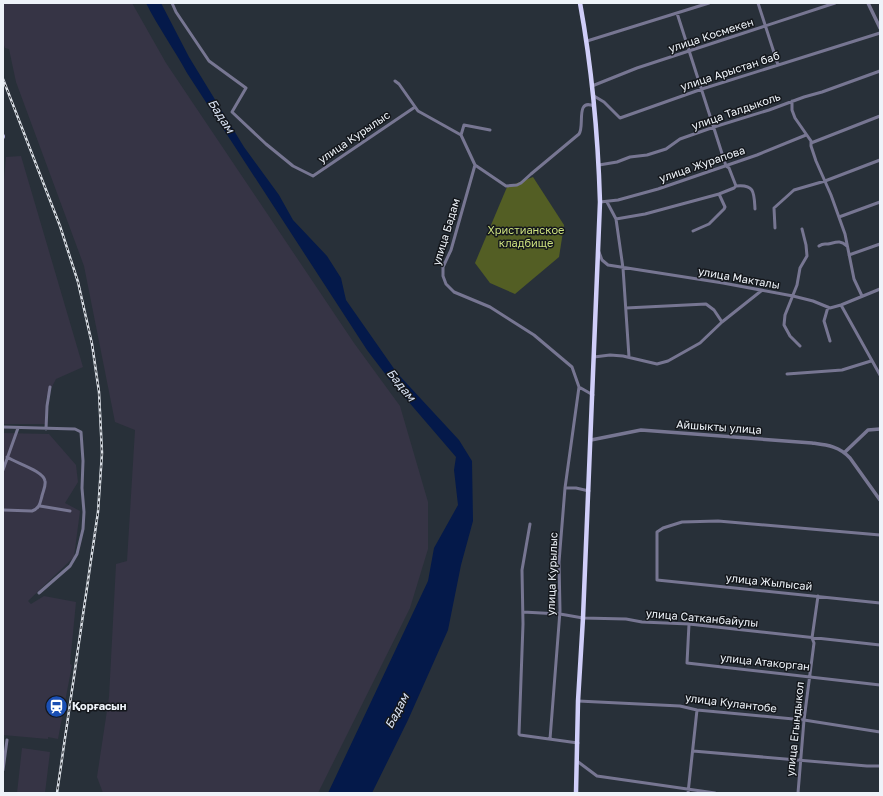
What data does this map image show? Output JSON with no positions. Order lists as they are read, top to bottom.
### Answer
{
  "streets": {
    "street": [
      "улица Космекен",
      "улица Арыстан баб",
      "улица Талдыколь",
      "улица Курылыс",
      "улица Журапова",
      "улица Бадам",
      "улица Макталы",
      "Айшыкты улица",
      "улица Жылысай",
      "улица Сатканбайулы",
      "улица Атакорган",
      "улица Кулантобе",
      "улица Егындыкол"
    ]
  },
  "crossings": [
    ["улица Курылыс", "улица Бадам"],
    ["улица Курылыс", "улица Сатканбайулы"],
    ["улица Жылысай", "улица Егындыкол"],
    ["улица Сатканбайулы", "улица Атакорган"],
    ["улица Сатканбайулы", "улица Егындыкол"],
    ["улица Атакорган", "улица Егындыкол"],
    ["улица Кулантобе", "улица Егындыкол"]
  ],
  "water": ["Бадам"],
  "parks": ["Христианское кладбище"],
  "places": {
    "station": ["Қорғасын"]
  }
}
